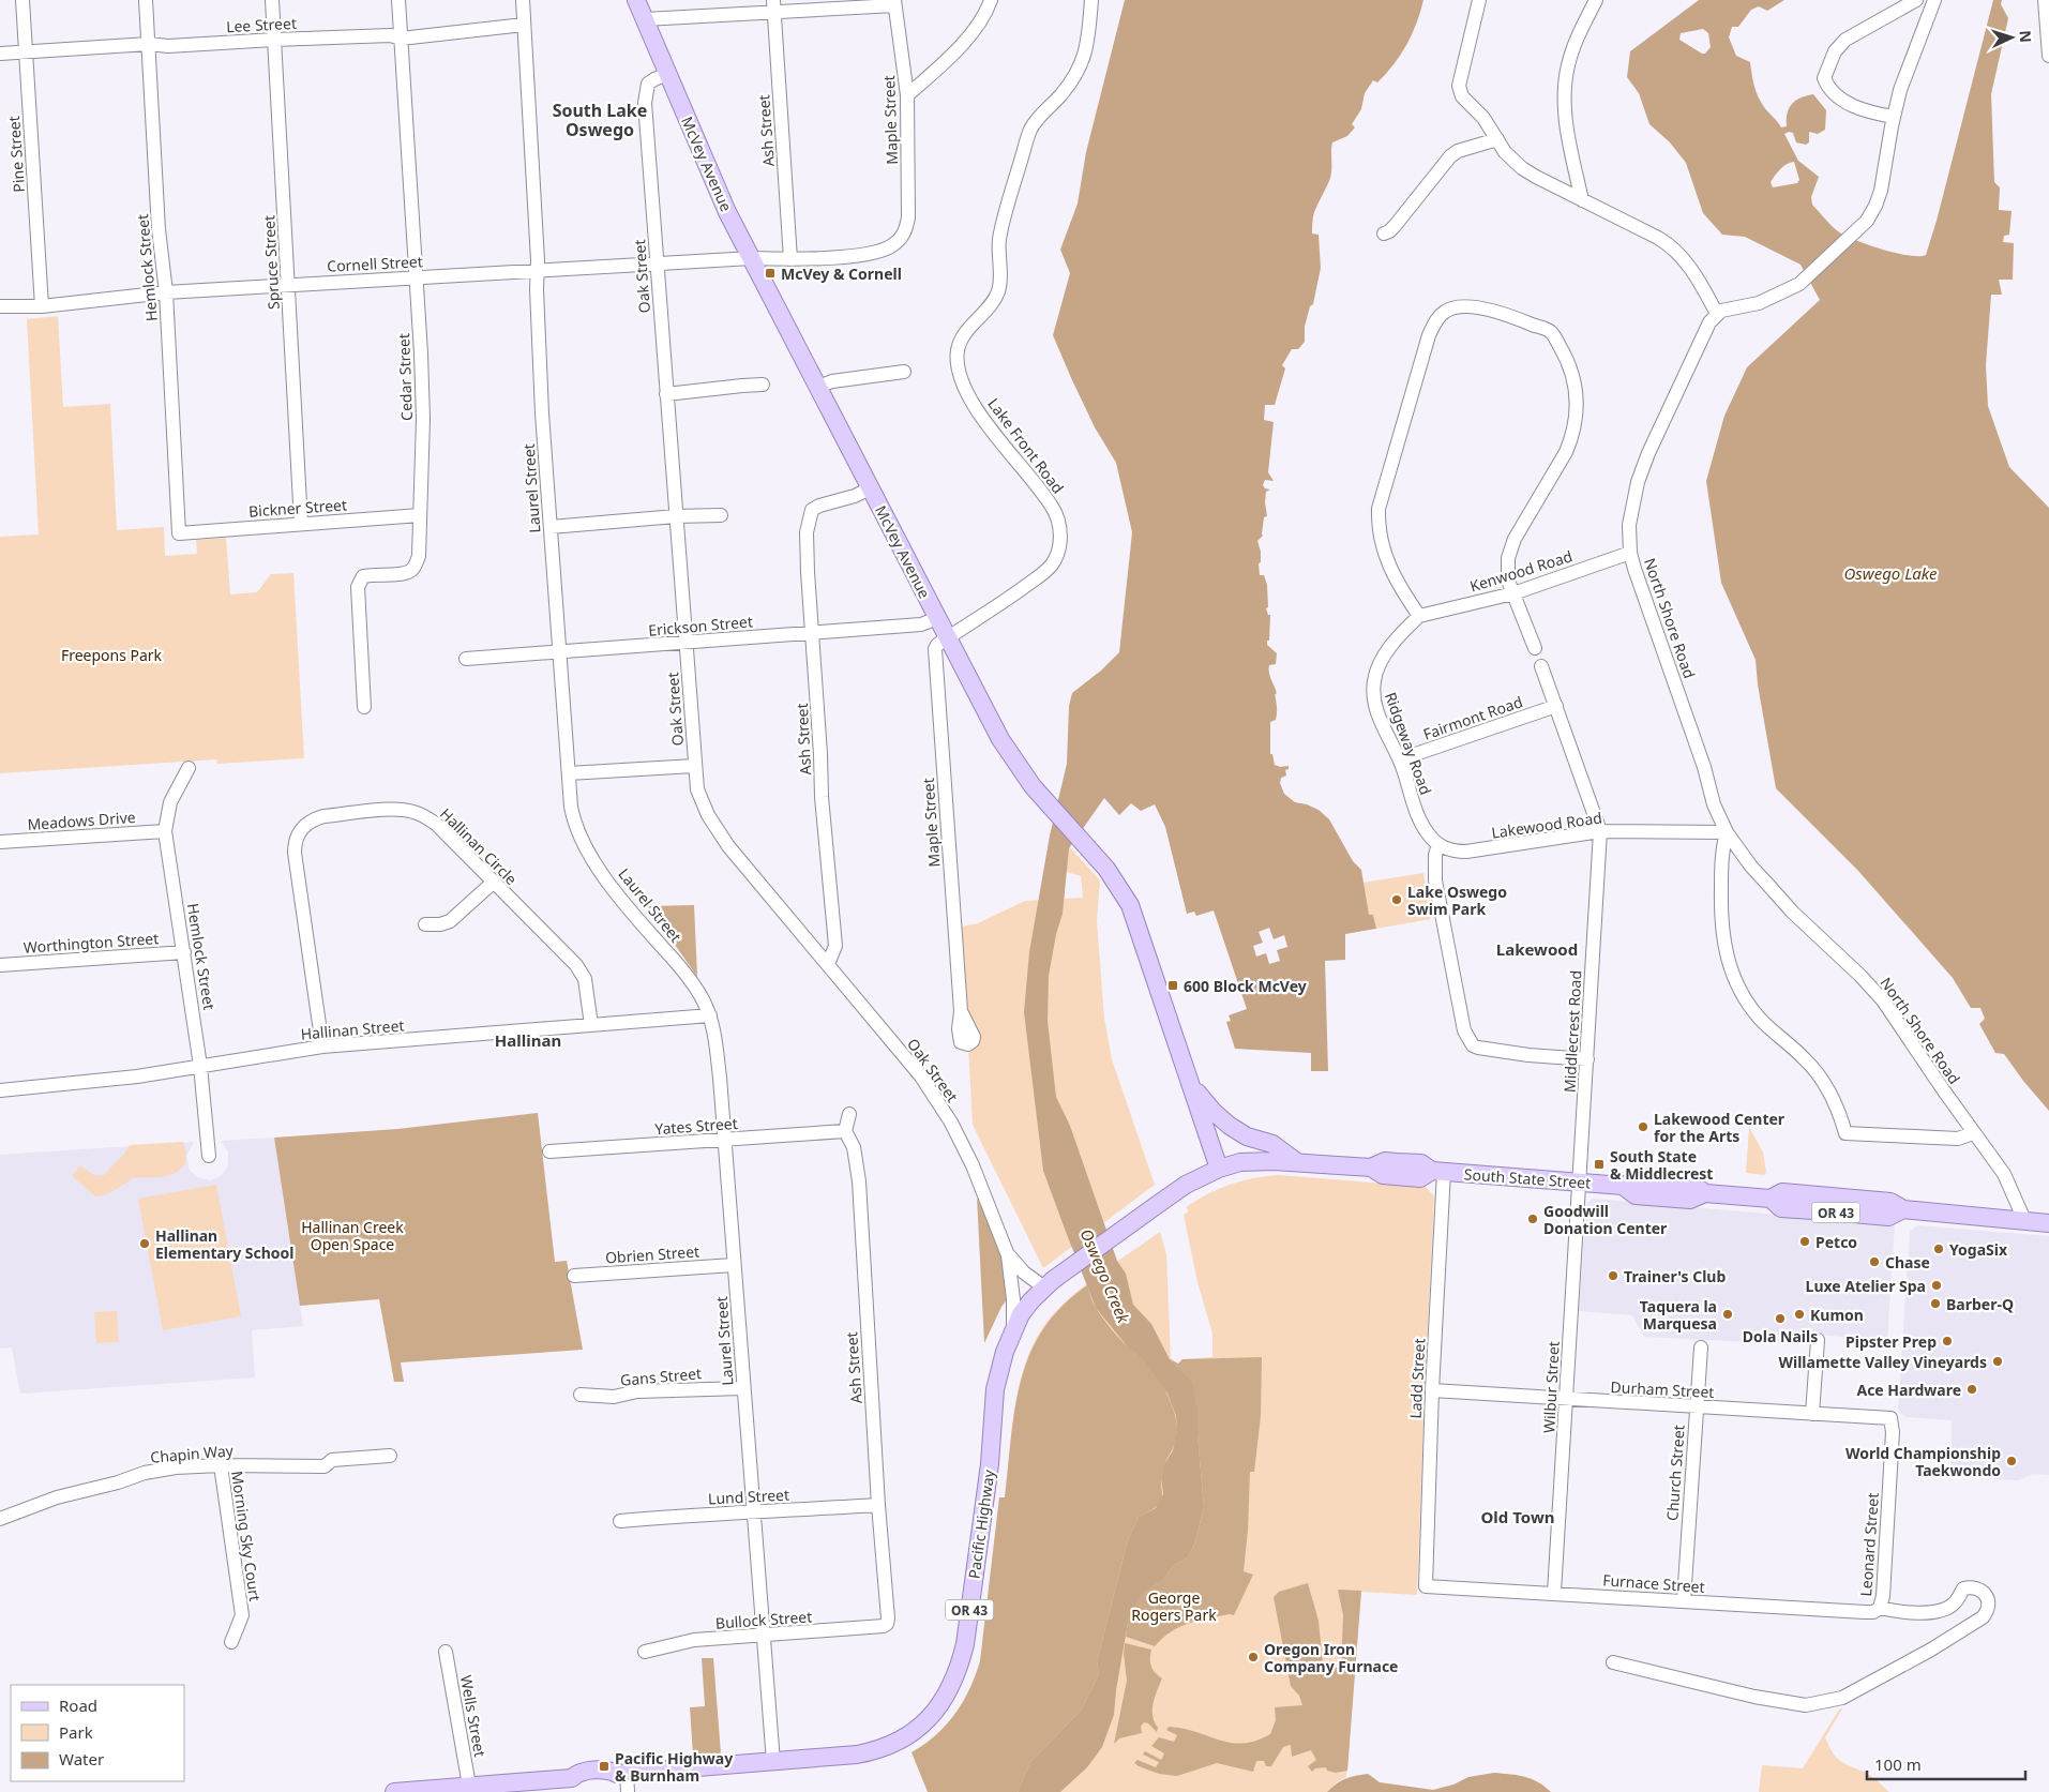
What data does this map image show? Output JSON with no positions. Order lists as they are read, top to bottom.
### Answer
{
  "streets": {
    "main road": [
      "McVey Avenue",
      "South State Street",
      "OR 43",
      "Pacific Highway"
    ],
    "street": [
      "Lee Street",
      "Maple Street",
      "Ash Street",
      "Pine Street",
      "Spruce Street",
      "Cornell Street",
      "Hemlock Street",
      "Oak Street",
      "Cedar Street",
      "Lake Front Road",
      "Laurel Street",
      "Bickner Street",
      "Kenwood Road",
      "North Shore Road",
      "Erickson Street",
      "Fairmont Road",
      "Ridgeway Road",
      "Meadows Drive",
      "Lakewood Road",
      "Hallinan Circle",
      "Worthington Street",
      "Hallinan Street",
      "Middlecrest Road",
      "Yates Street",
      "Obrien Street",
      "Gans Street",
      "Ladd Street",
      "Wilbur Street",
      "Durham Street",
      "Chapin Way",
      "Church Street",
      "Lund Street",
      "Morning Sky Court",
      "Leonard Street",
      "Furnace Street",
      "Bullock Street",
      "Wells Street"
    ]
  },
  "crossings": [
    ["Lee Street", "Pine Street"],
    ["Lee Street", "Spruce Street"],
    ["Lee Street", "Hemlock Street"],
    ["Lee Street", "Cedar Street"],
    ["Lee Street", "Laurel Street"],
    ["Maple Street", "McVey Avenue"],
    ["Maple Street", "Cornell Street"],
    ["Maple Street", "Lake Front Road"],
    ["Ash Street", "McVey Avenue"],
    ["Ash Street", "Cornell Street"],
    ["Ash Street", "Oak Street"],
    ["Ash Street", "Erickson Street"],
    ["Ash Street", "Yates Street"],
    ["Ash Street", "Lund Street"],
    ["Ash Street", "Bullock Street"],
    ["Pine Street", "Cornell Street"],
    ["McVey Avenue", "Cornell Street"],
    ["McVey Avenue", "Oak Street"],
    ["McVey Avenue", "Lake Front Road"],
    ["McVey Avenue", "Erickson Street"],
    ["McVey Avenue", "South State Street"],
    ["McVey Avenue", "Pacific Highway"],
    ["Spruce Street", "Cornell Street"],
    ["Spruce Street", "Bickner Street"],
    ["Cornell Street", "Hemlock Street"],
    ["Cornell Street", "Oak Street"],
    ["Cornell Street", "Cedar Street"],
    ["Cornell Street", "Laurel Street"],
    ["Hemlock Street", "Bickner Street"],
    ["Hemlock Street", "Meadows Drive"],
    ["Hemlock Street", "Worthington Street"],
    ["Hemlock Street", "Hallinan Street"],
    ["Oak Street", "Erickson Street"],
    ["Oak Street", "Pacific Highway"],
    ["Cedar Street", "Bickner Street"],
    ["Laurel Street", "Erickson Street"],
    ["Laurel Street", "Hallinan Street"],
    ["Laurel Street", "Yates Street"],
    ["Laurel Street", "Obrien Street"],
    ["Laurel Street", "Gans Street"],
    ["Laurel Street", "Lund Street"],
    ["Laurel Street", "Pacific Highway"],
    ["Laurel Street", "Bullock Street"],
    ["Kenwood Road", "North Shore Road"],
    ["Kenwood Road", "Ridgeway Road"],
    ["North Shore Road", "Lakewood Road"],
    ["North Shore Road", "South State Street"],
    ["North Shore Road", "OR 43"],
    ["Fairmont Road", "Ridgeway Road"],
    ["Fairmont Road", "Middlecrest Road"],
    ["Ridgeway Road", "Lakewood Road"],
    ["Lakewood Road", "Middlecrest Road"],
    ["Hallinan Circle", "Hallinan Street"],
    ["Middlecrest Road", "South State Street"],
    ["Middlecrest Road", "Wilbur Street"],
    ["South State Street", "OR 43"],
    ["South State Street", "Ladd Street"],
    ["South State Street", "Wilbur Street"],
    ["South State Street", "Pacific Highway"],
    ["Ladd Street", "Durham Street"],
    ["Ladd Street", "Furnace Street"],
    ["Wilbur Street", "Durham Street"],
    ["Wilbur Street", "Furnace Street"],
    ["Durham Street", "Church Street"],
    ["Durham Street", "Leonard Street"],
    ["Chapin Way", "Morning Sky Court"],
    ["Church Street", "Furnace Street"],
    ["Pacific Highway", "Wells Street"],
    ["Leonard Street", "Furnace Street"]
  ],
  "districts": [
    "South Lake Oswego",
    "Lakewood",
    "Hallinan",
    "Old Town"
  ],
  "water": ["Oswego Lake", "Oswego Creek"],
  "parks": ["Freepons Park", "Hallinan Creek Open Space", "George Rogers Park"],
  "places": {
    "transit": [
      "McVey & Cornell",
      "600 Block McVey",
      "South State & Middlecrest",
      "Pacific Highway & Burnham"
    ],
    "other": [
      "Lake Oswego Swim Park",
      "Lakewood Center for the Arts",
      "Goodwill Donation Center",
      "Petco",
      "Hallinan Elementary School",
      "YogaSix",
      "Chase",
      "Trainer's Club",
      "Luxe Atelier Spa",
      "Barber-Q",
      "Taquera la Marquesa",
      "Kumon",
      "Dola Nails",
      "Pipster Prep",
      "Willamette Valley Vineyards",
      "Ace Hardware",
      "World Championship Taekwondo",
      "Oregon Iron Company Furnace"
    ]
  },
  "legend": ["Road", "Park", "Water"],
  "scale_bar": "100 m",
  "north": "right"
}
